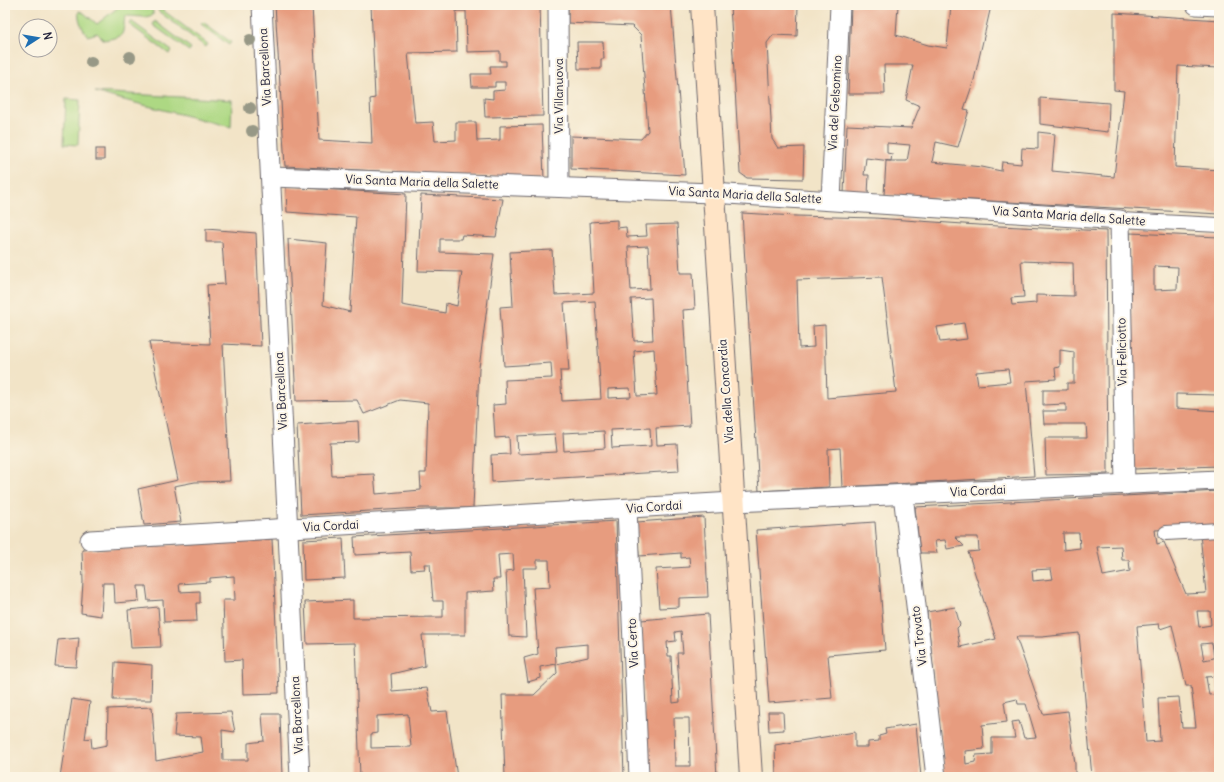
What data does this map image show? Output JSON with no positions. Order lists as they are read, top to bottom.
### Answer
{
  "streets": {
    "main road": ["Via della Concordia"],
    "street": [
      "Via Barcellona",
      "Via Villanuova",
      "Via del Gelsomino",
      "Via Santa Maria della Salette",
      "Via Feliciotto",
      "Via Cordai",
      "Via Trovato",
      "Via Certo"
    ]
  },
  "crossings": [
    ["Via Barcellona", "Via Santa Maria della Salette"],
    ["Via Barcellona", "Via Cordai"],
    ["Via Villanuova", "Via Santa Maria della Salette"],
    ["Via del Gelsomino", "Via Santa Maria della Salette"],
    ["Via Santa Maria della Salette", "Via Feliciotto"],
    ["Via Santa Maria della Salette", "Via della Concordia"],
    ["Via Feliciotto", "Via Cordai"],
    ["Via della Concordia", "Via Cordai"],
    ["Via Cordai", "Via Trovato"],
    ["Via Cordai", "Via Certo"]
  ],
  "north": "right"
}
